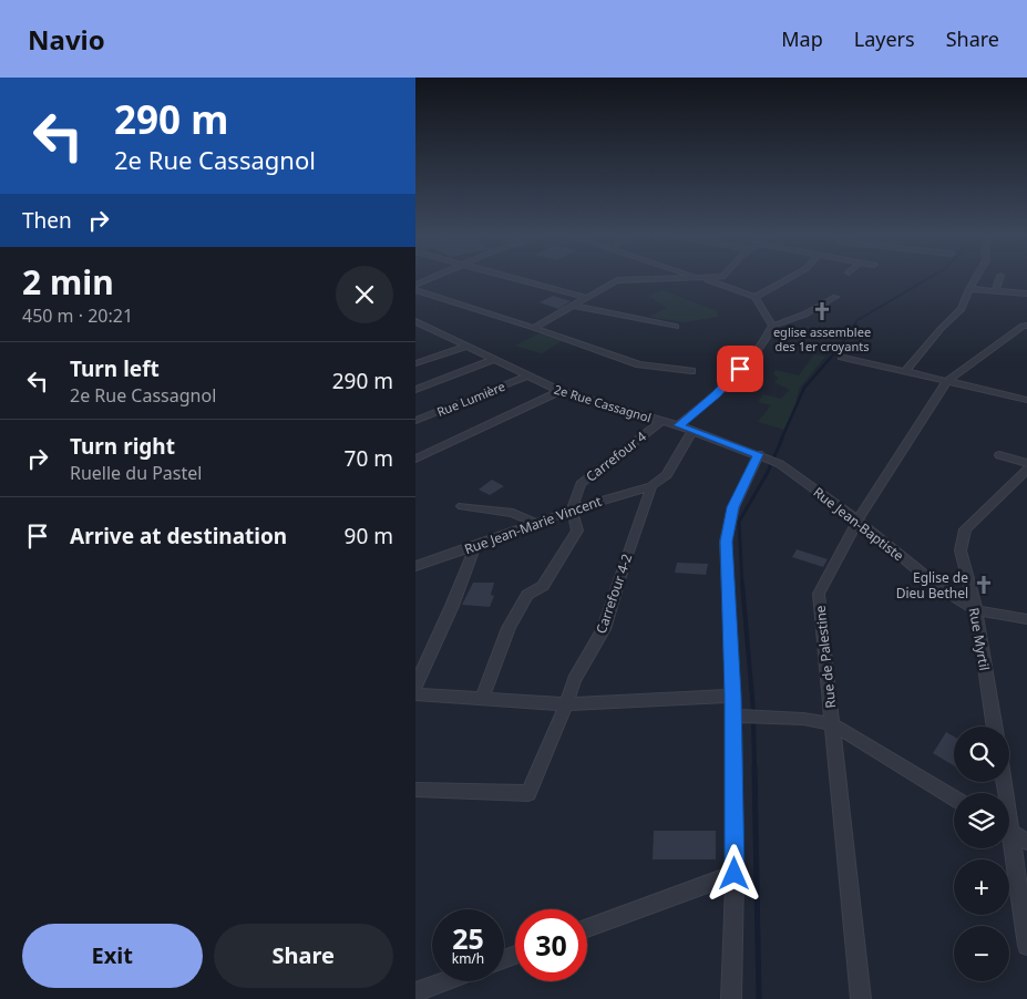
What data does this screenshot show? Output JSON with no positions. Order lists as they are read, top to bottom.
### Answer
{
  "streets": {
    "street": [
      "Rue Lumière",
      "2e Rue Cassagnol",
      "Carrefour 4",
      "Rue Jean-Baptiste",
      "Rue Jean-Marie Vincent",
      "Carrefour 4-2",
      "Rue Myrtil",
      "Rue de Palestine"
    ]
  },
  "crossings": [
    ["Rue Lumière", "2e Rue Cassagnol"],
    ["2e Rue Cassagnol", "Carrefour 4"],
    ["2e Rue Cassagnol", "Rue Jean-Baptiste"],
    ["2e Rue Cassagnol", "Carrefour 4-2"],
    ["Carrefour 4", "Rue Jean-Marie Vincent"],
    ["Rue Jean-Baptiste", "Rue Myrtil"],
    ["Rue Jean-Baptiste", "Rue de Palestine"],
    ["Rue Jean-Marie Vincent", "Carrefour 4-2"]
  ],
  "places": {
    "church": ["eglise assemblee des 1er croyants", "Eglise de Dieu Bethel"]
  },
  "page": {
    "header": "Navio",
    "nav": ["Map", "Layers", "Share"],
    "turn": ["290 m", "2e Rue Cassagnol"],
    "then": "Then",
    "heading": ["2 min", "450 m · 20:21"],
    "list": [
      {
        "name": "Turn left",
        "note": "2e Rue Cassagnol",
        "value": "290 m"
      },
      {
        "name": "Turn right",
        "note": "Ruelle du Pastel",
        "value": "70 m"
      },
      {
        "name": "Arrive at destination",
        "value": "90 m"
      }
    ],
    "map_buttons": ["+", "−"],
    "speed": "25 km/h",
    "limit": "30",
    "buttons": ["Exit", "Share"]
  }
}
